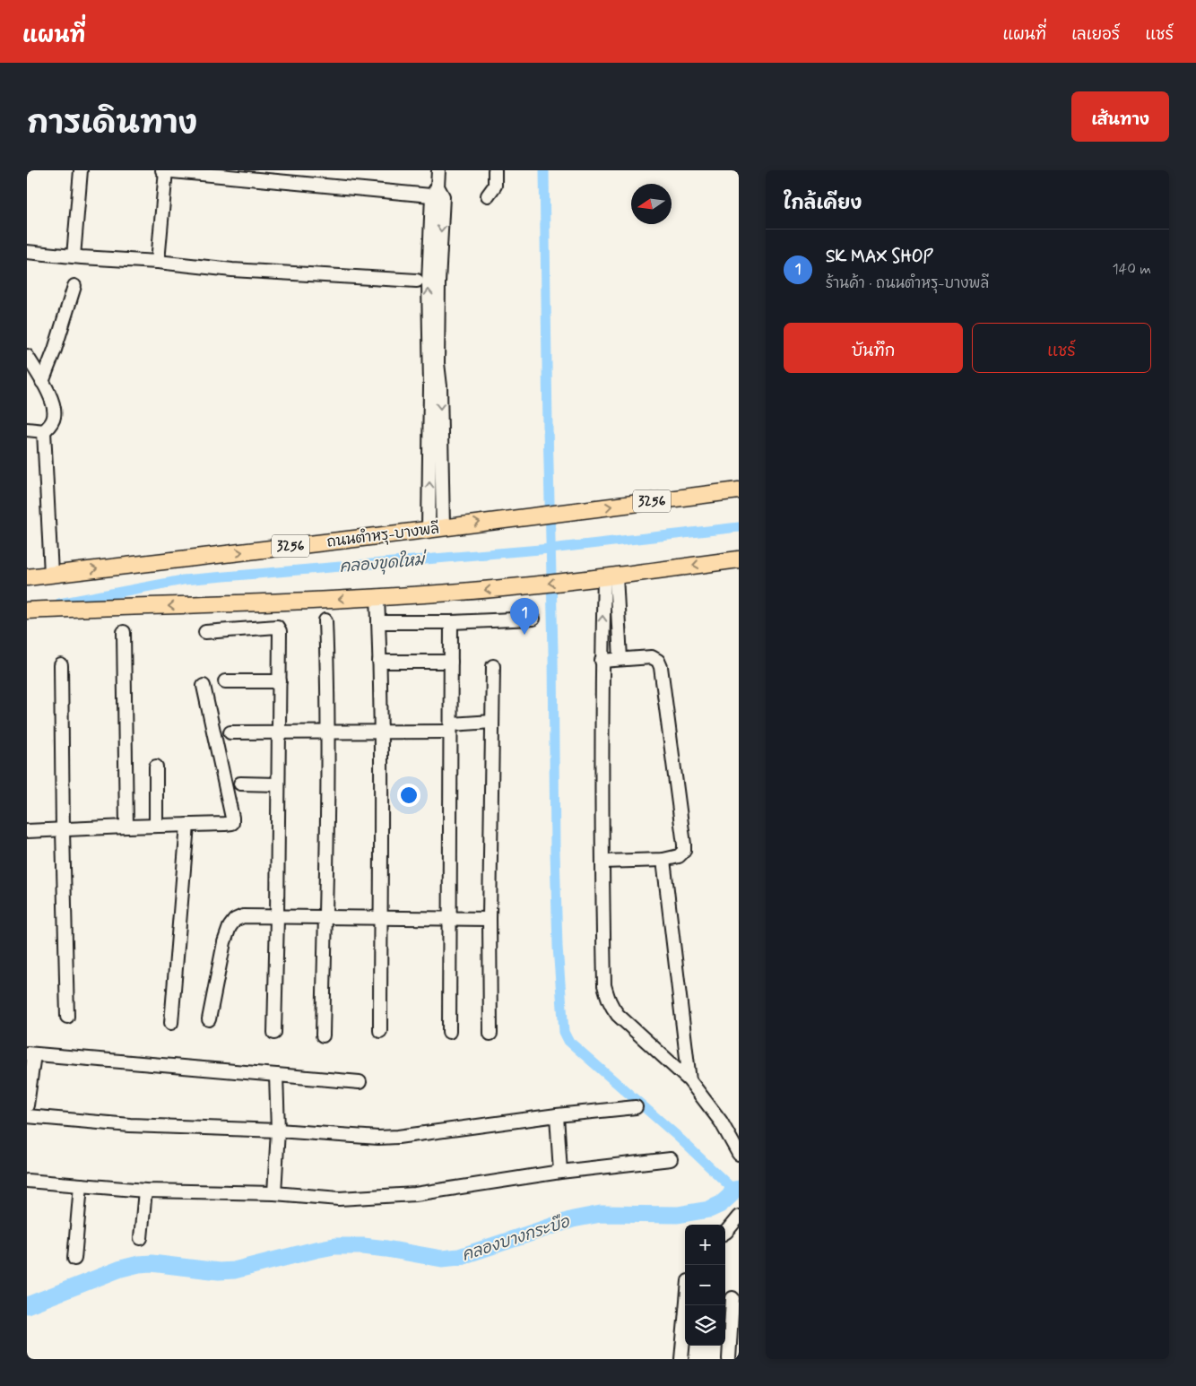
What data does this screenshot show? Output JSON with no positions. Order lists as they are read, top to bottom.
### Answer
{
  "streets": {
    "main road": ["3256", "ถนนตำหรุ-บางพลี"]
  },
  "water": ["คลองขุดใหม่", "คลองบางกระบือ"],
  "north": "left",
  "page": {
    "header": "แผนที่",
    "nav": ["แผนที่", "เลเยอร์", "แชร์"],
    "title": "การเดินทาง",
    "buttons": [
      "เส้นทาง",
      ["บันทึก", "แชร์"]
    ],
    "heading": "ใกล้เคียง",
    "list": [
      {
        "mark": "1",
        "name": "SK MAX SHOP",
        "note": "ร้านค้า · ถนนตำหรุ-บางพลี",
        "value": "140 m"
      }
    ],
    "pins": "1",
    "map_buttons": ["+", "−"]
  }
}
